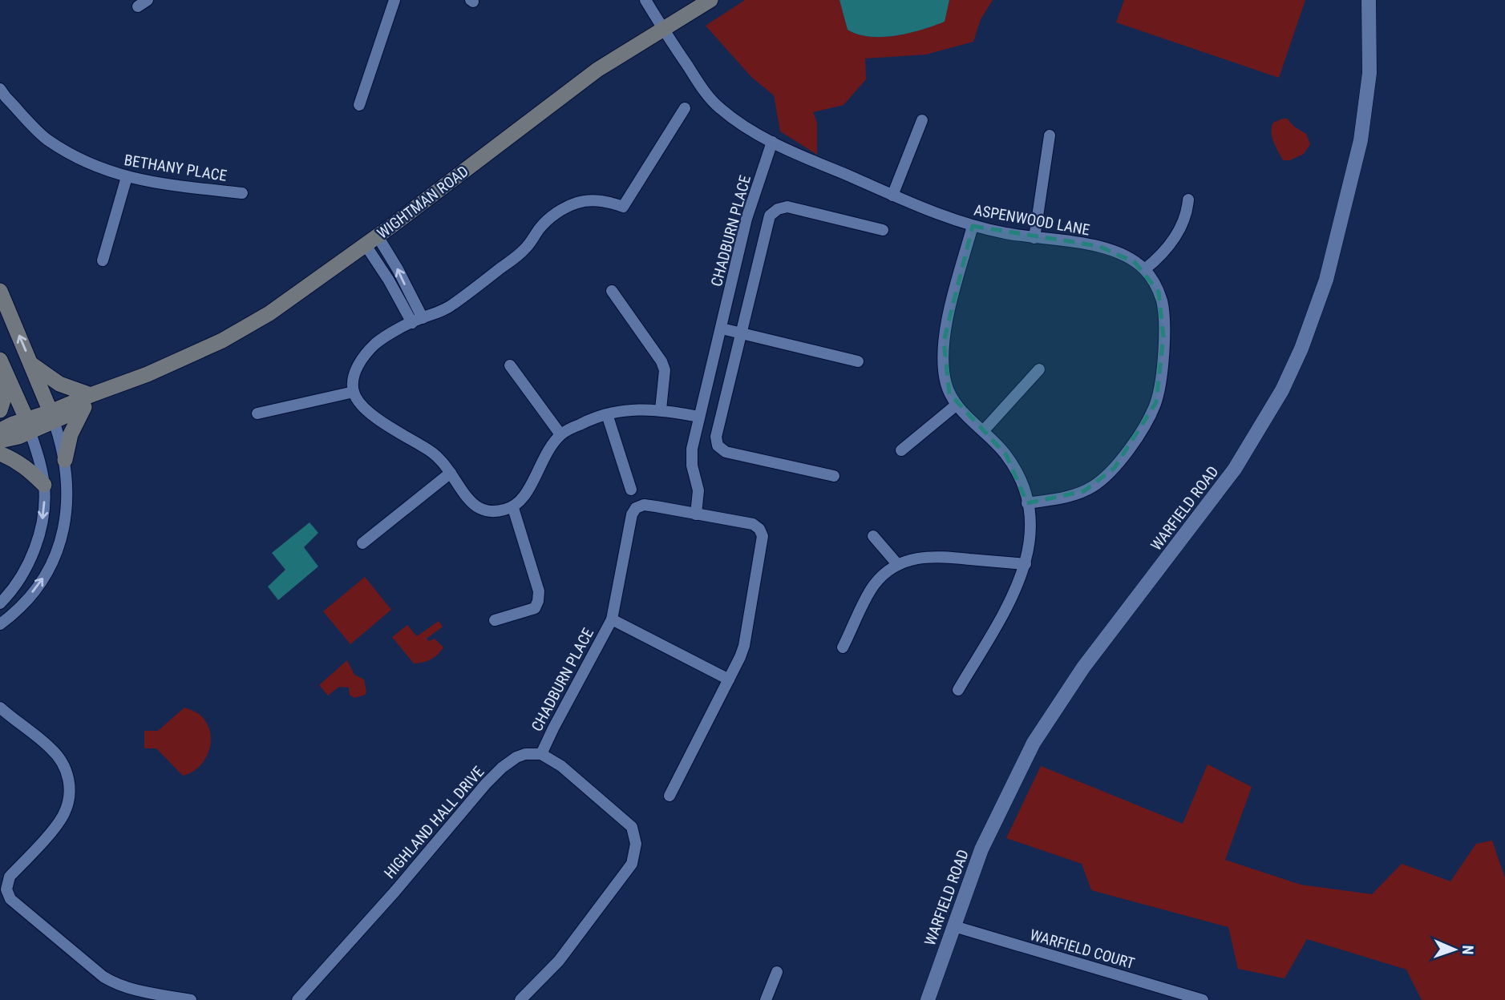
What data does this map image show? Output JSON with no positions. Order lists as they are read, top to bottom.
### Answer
{
  "streets": {
    "main road": ["WIGHTMAN ROAD"],
    "street": [
      "BETHANY PLACE",
      "ASPENWOOD LANE",
      "CHADBURN PLACE",
      "WARFIELD ROAD",
      "HIGHLAND HALL DRIVE",
      "WARFIELD COURT"
    ]
  },
  "crossings": [
    ["WIGHTMAN ROAD", "ASPENWOOD LANE"],
    ["ASPENWOOD LANE", "CHADBURN PLACE"],
    ["CHADBURN PLACE", "HIGHLAND HALL DRIVE"],
    ["WARFIELD ROAD", "WARFIELD COURT"]
  ],
  "north": "right"
}
